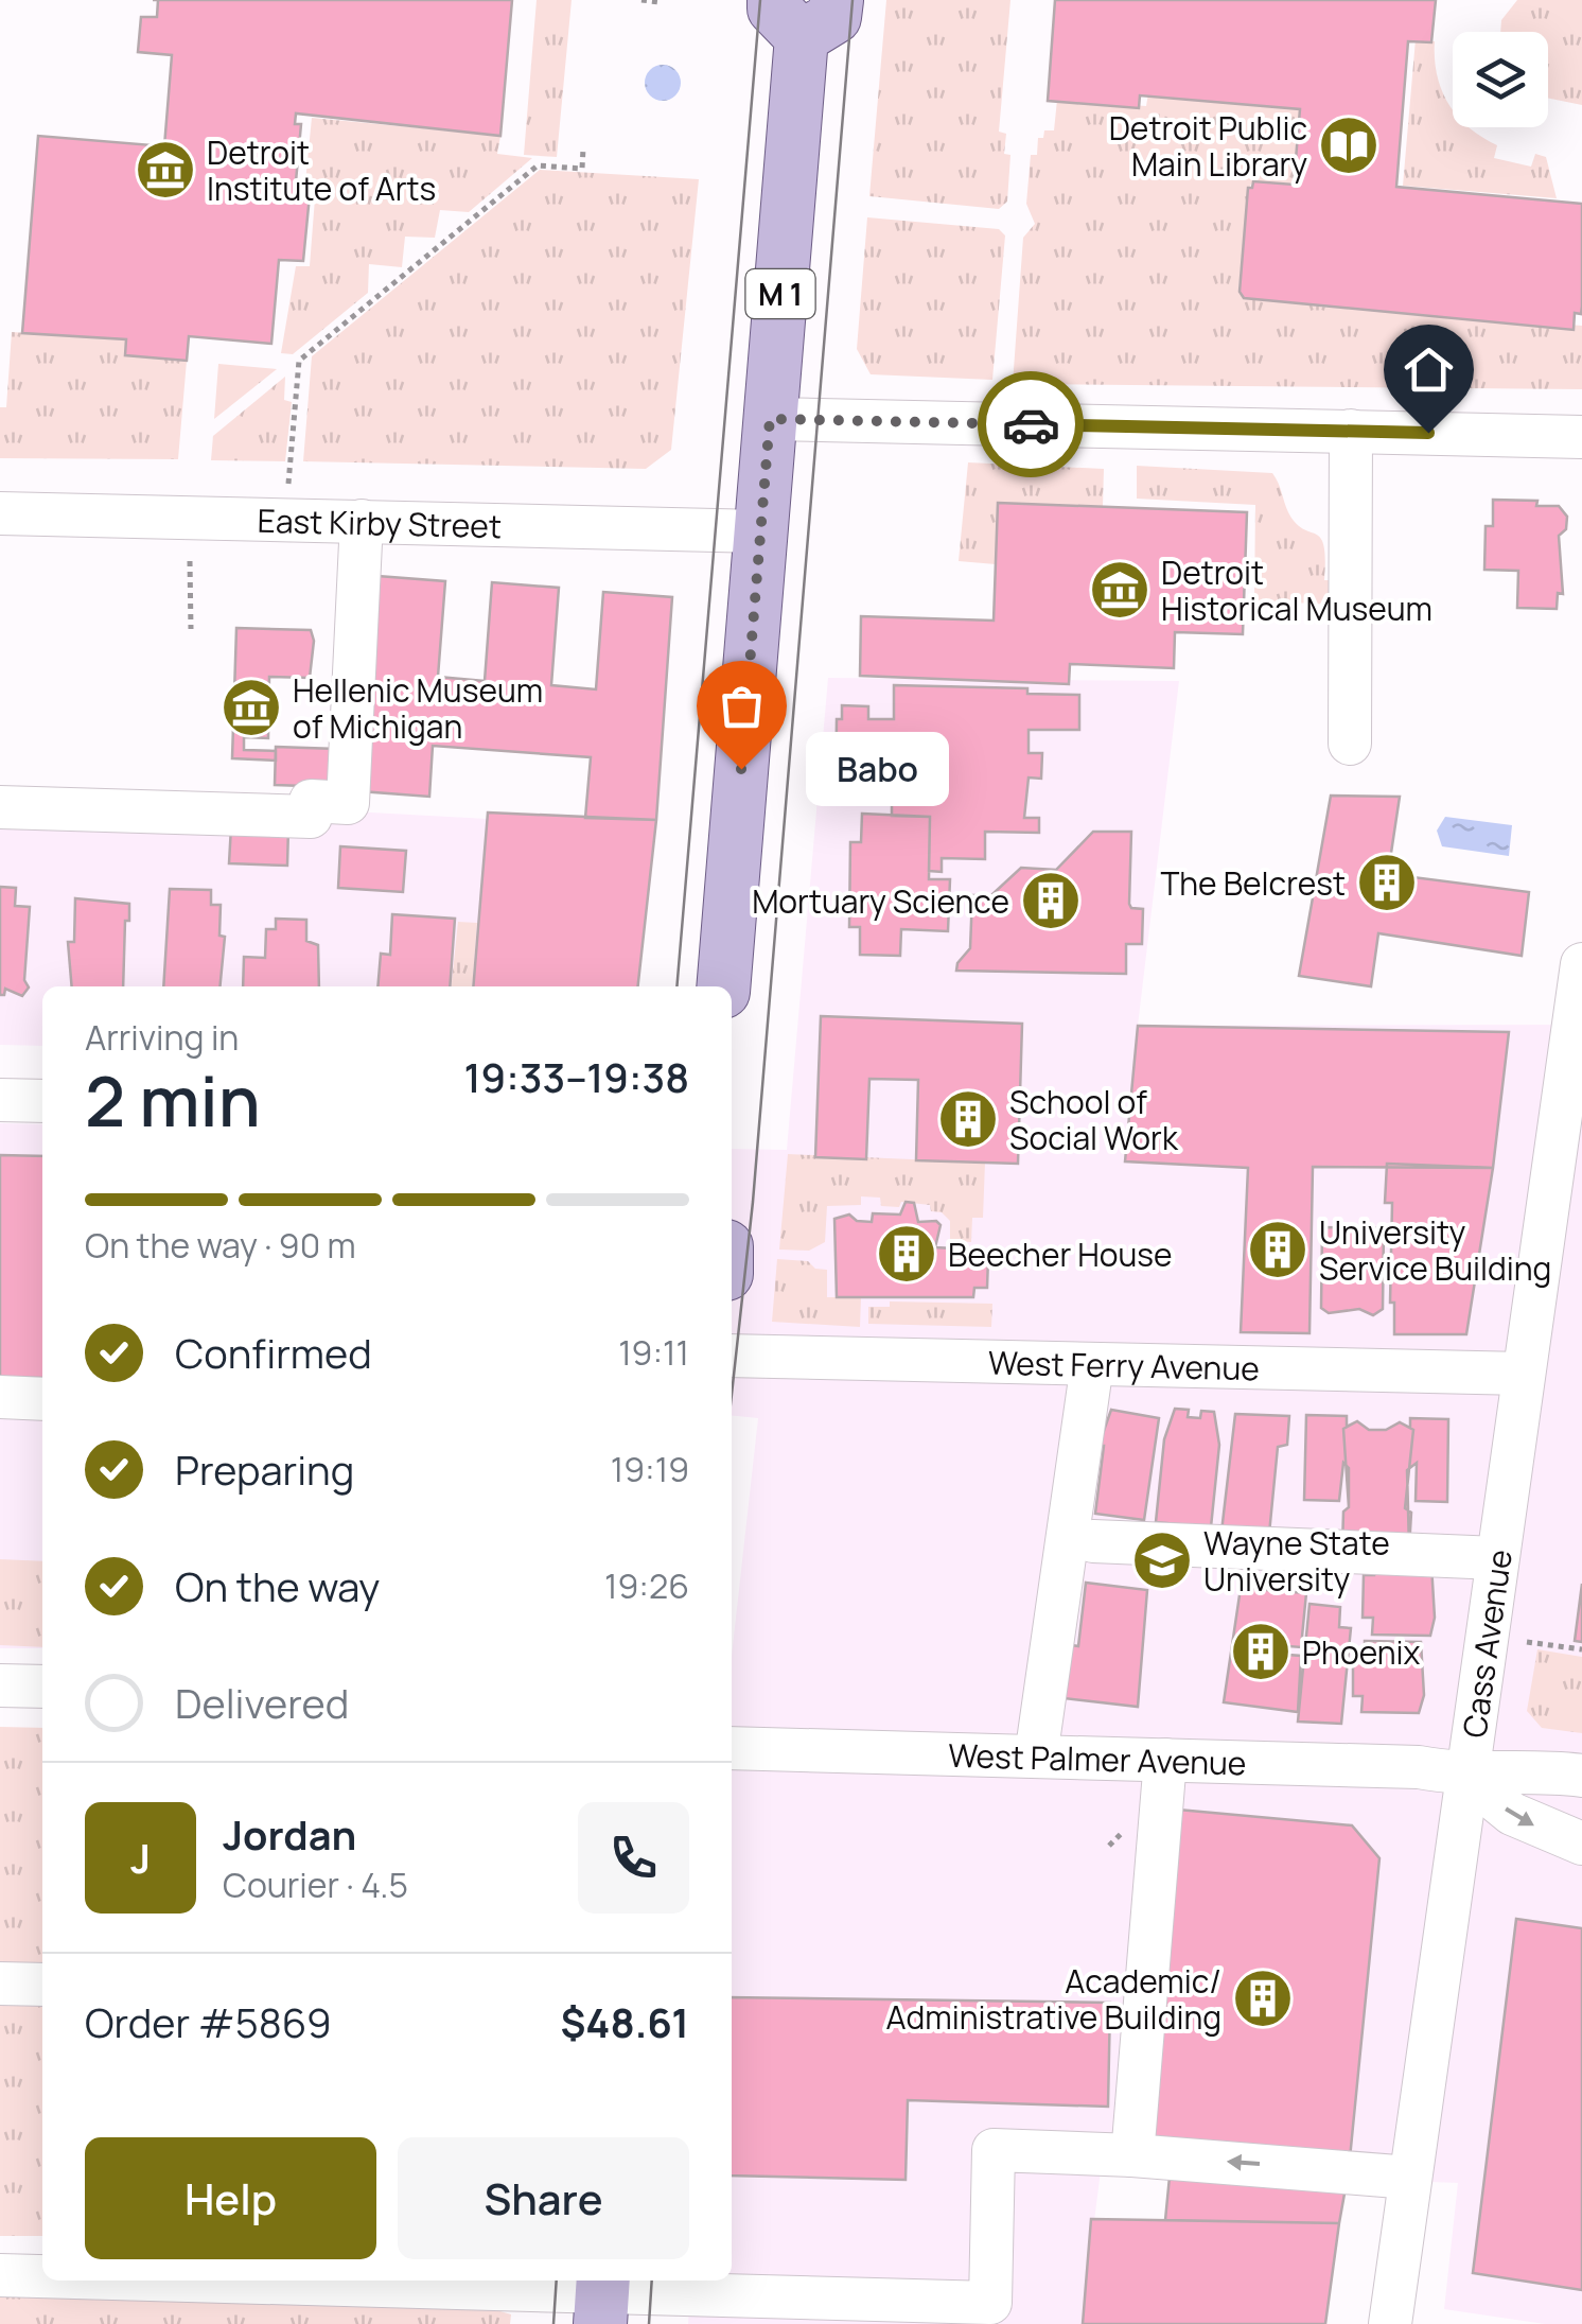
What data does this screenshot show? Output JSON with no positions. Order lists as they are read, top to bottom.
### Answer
{
  "streets": {
    "main road": ["M 1"],
    "street": [
      "East Kirby Street",
      "West Ferry Avenue",
      "Cass Avenue",
      "West Palmer Avenue"
    ]
  },
  "crossings": [
    ["M 1", "East Kirby Street"],
    ["West Ferry Avenue", "Cass Avenue"],
    ["Cass Avenue", "West Palmer Avenue"]
  ],
  "places": {
    "library": ["Detroit Public Main Library"],
    "museum": ["Detroit Institute of Arts", "Detroit Historical Museum", "Hellenic Museum of Michigan"],
    "other": ["Babo"],
    "building": [
      "The Belcrest",
      "Mortuary Science",
      "School of Social Work",
      "University Service Building",
      "Beecher House",
      "Phoenix",
      "Academic/ Administrative Building"
    ],
    "school or university": ["Wayne State University"]
  },
  "page": {
    "bubble": "Babo",
    "heading": ["2 min", "Arriving in", "19:33–19:38"],
    "panel": [
      "Jordan",
      "Courier · 4.5",
      "Order #5869",
      "$48.61"
    ],
    "bar": "On the way · 90 m",
    "list": [
      ["Confirmed", "19:11"],
      ["Preparing", "19:19"],
      ["On the way", "19:26"],
      "Delivered"
    ],
    "round": "J",
    "buttons": ["Help", "Share"]
  }
}
